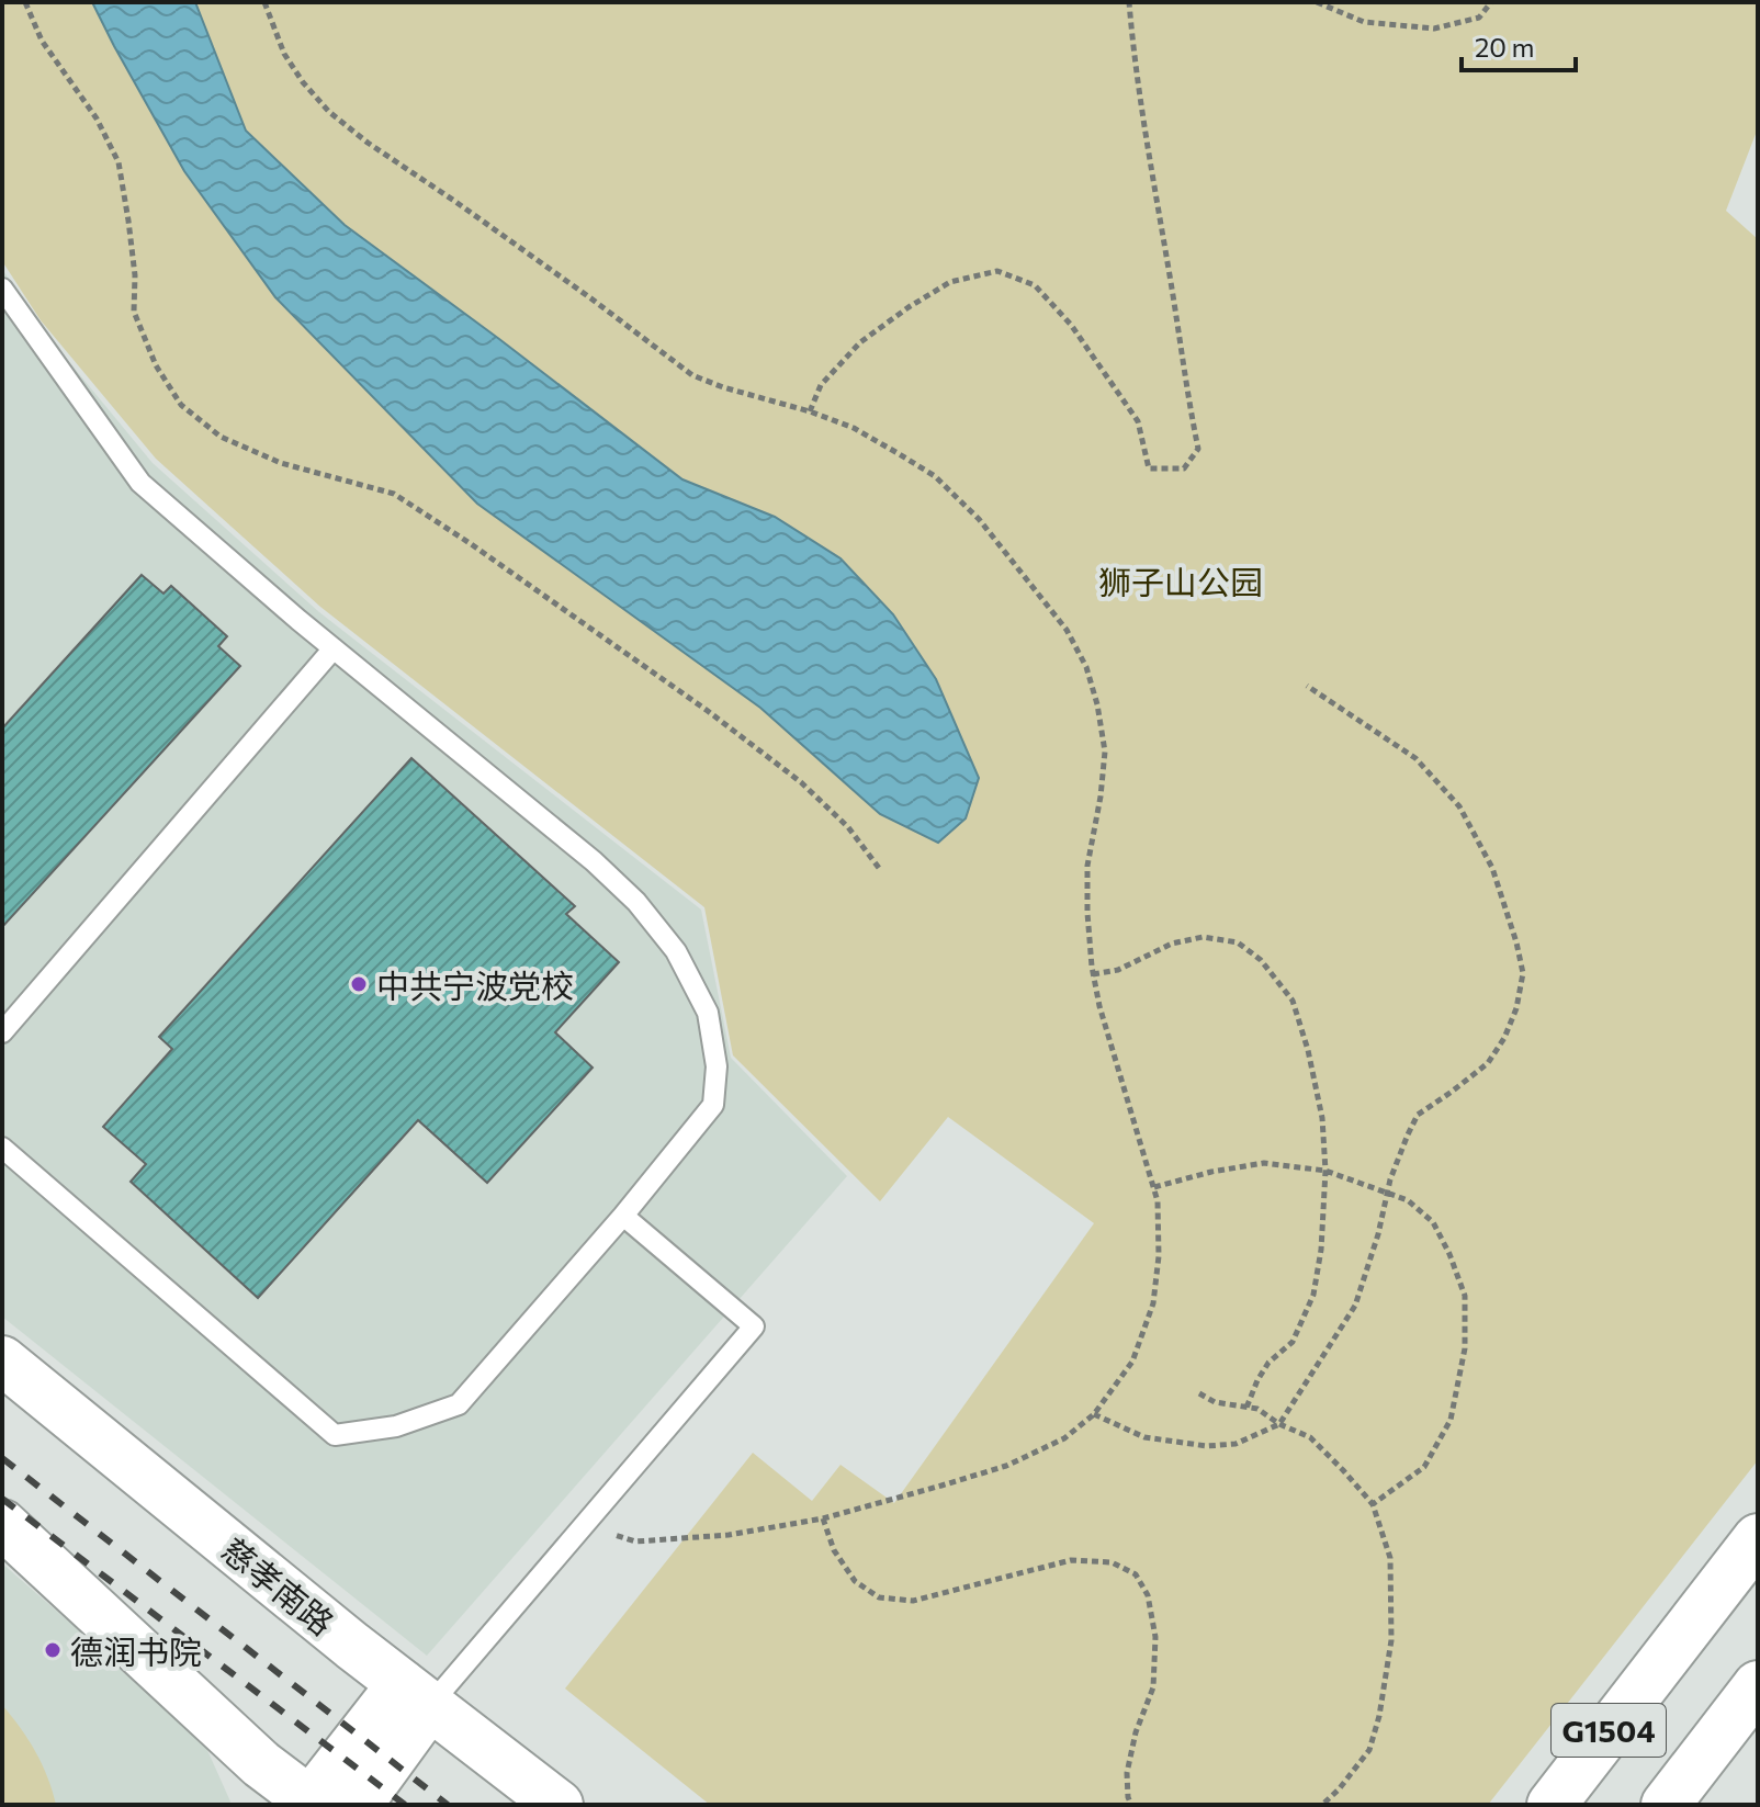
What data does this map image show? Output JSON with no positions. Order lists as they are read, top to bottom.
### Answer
{
  "streets": {
    "main road": ["慈孝南路", "G1504"]
  },
  "parks": ["狮子山公园"],
  "places": ["中共宁波党校", "德润书院"],
  "scale_bar": "20 m"
}
